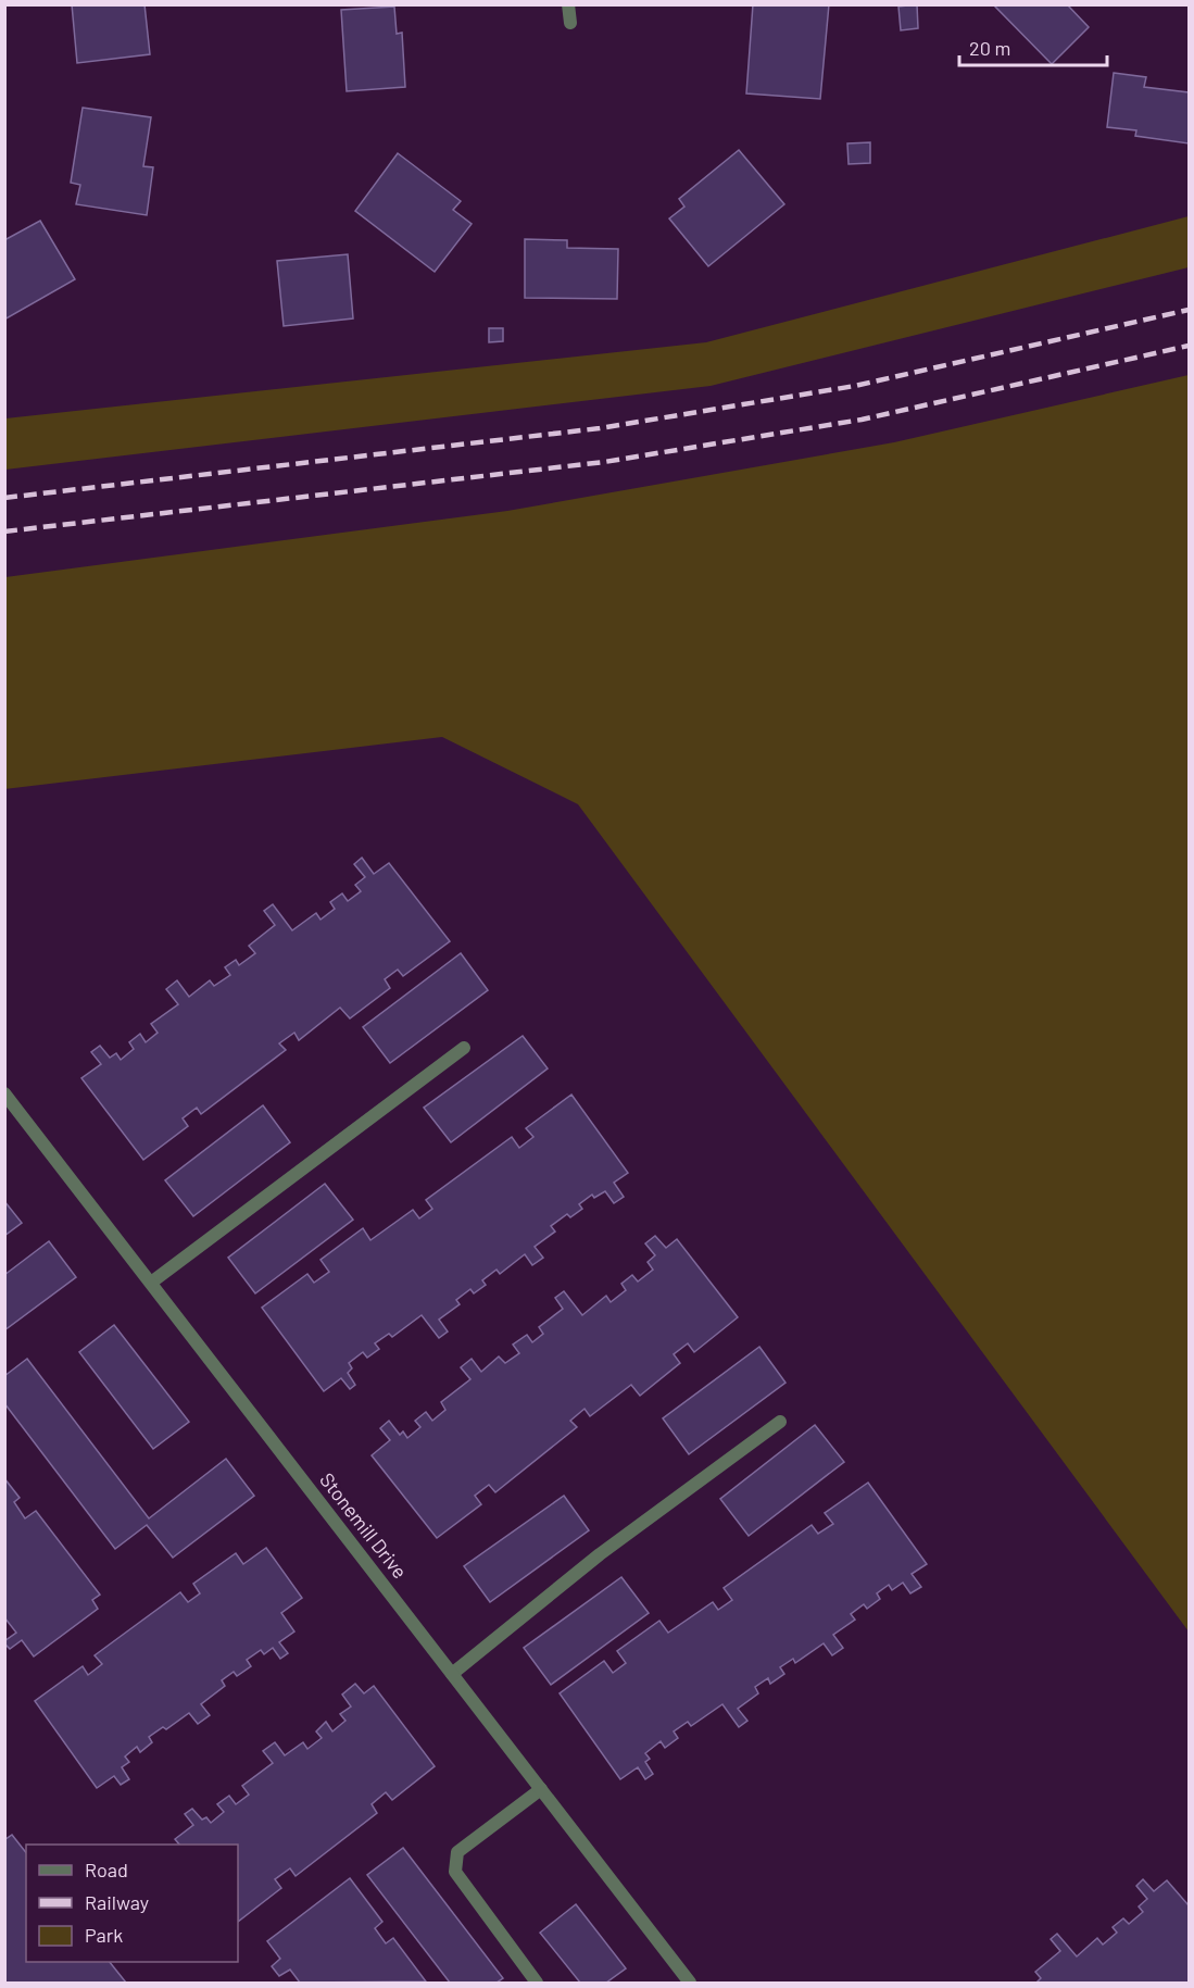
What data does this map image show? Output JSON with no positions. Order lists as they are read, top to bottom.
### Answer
{
  "streets": {
    "street": ["Stonemill Drive"]
  },
  "legend": ["Road", "Railway", "Park"],
  "scale_bar": "20 m"
}
